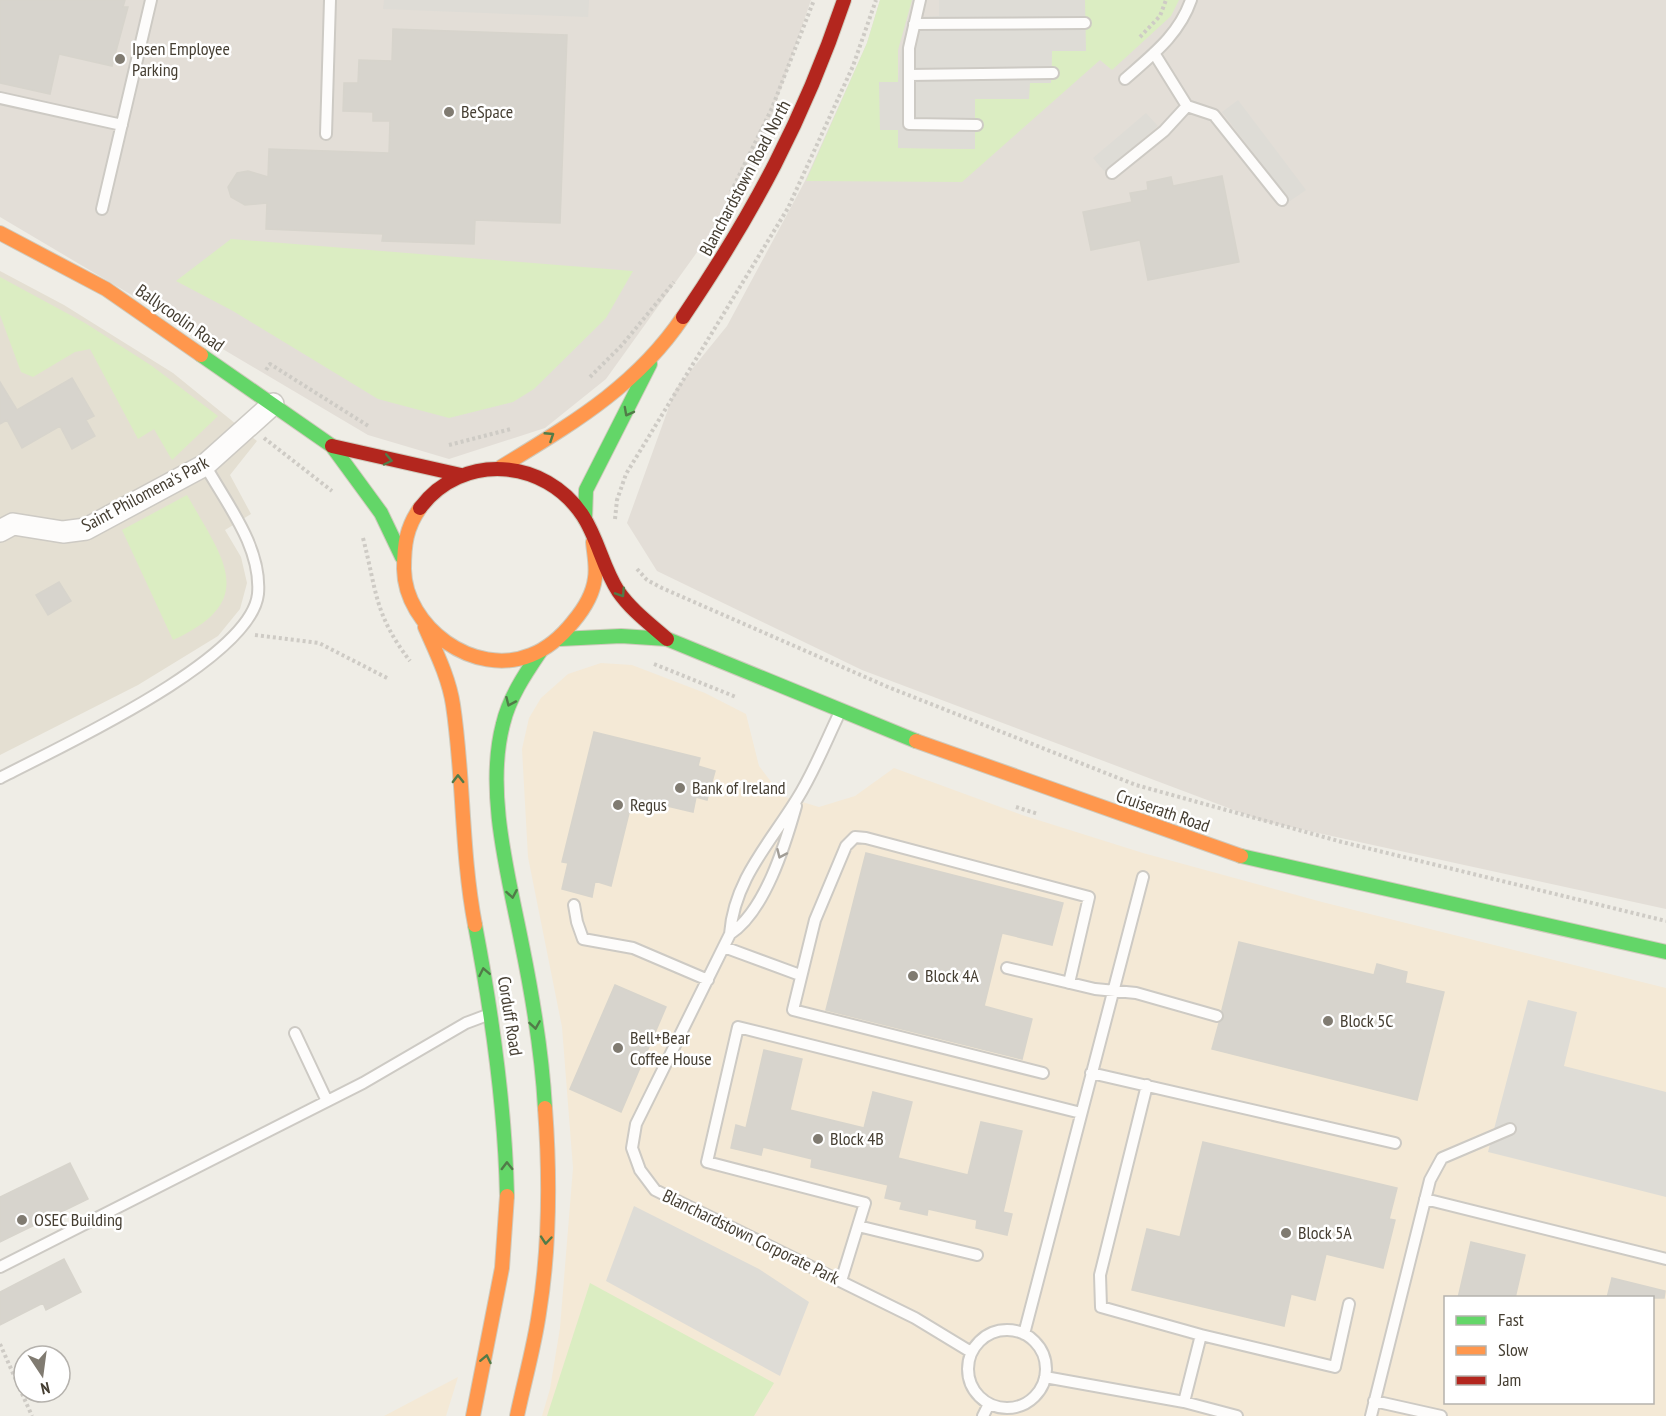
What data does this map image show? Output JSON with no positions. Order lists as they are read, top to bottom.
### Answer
{
  "streets": {
    "main road": [
      "Blanchardstown Road North",
      "Ballycoolin Road",
      "Cruiserath Road",
      "Corduff Road"
    ],
    "street": ["Saint Philomena's Park"],
    "lane": ["Blanchardstown Corporate Park"]
  },
  "crossings": [
    ["Blanchardstown Road North", "Ballycoolin Road"],
    ["Blanchardstown Road North", "Cruiserath Road"],
    ["Blanchardstown Road North", "Corduff Road"],
    ["Ballycoolin Road", "Saint Philomena's Park"],
    ["Ballycoolin Road", "Cruiserath Road"],
    ["Ballycoolin Road", "Corduff Road"],
    ["Cruiserath Road", "Corduff Road"],
    ["Cruiserath Road", "Blanchardstown Corporate Park"]
  ],
  "places": [
    "Ipsen Employee Parking",
    "BeSpace",
    "Bank of Ireland",
    "Regus",
    "Block 4A",
    "Block 5C",
    "Bell+Bear Coffee House",
    "Block 4B",
    "OSEC Building",
    "Block 5A"
  ],
  "legend": ["Fast", "Slow", "Jam"],
  "north": "bottom"
}
